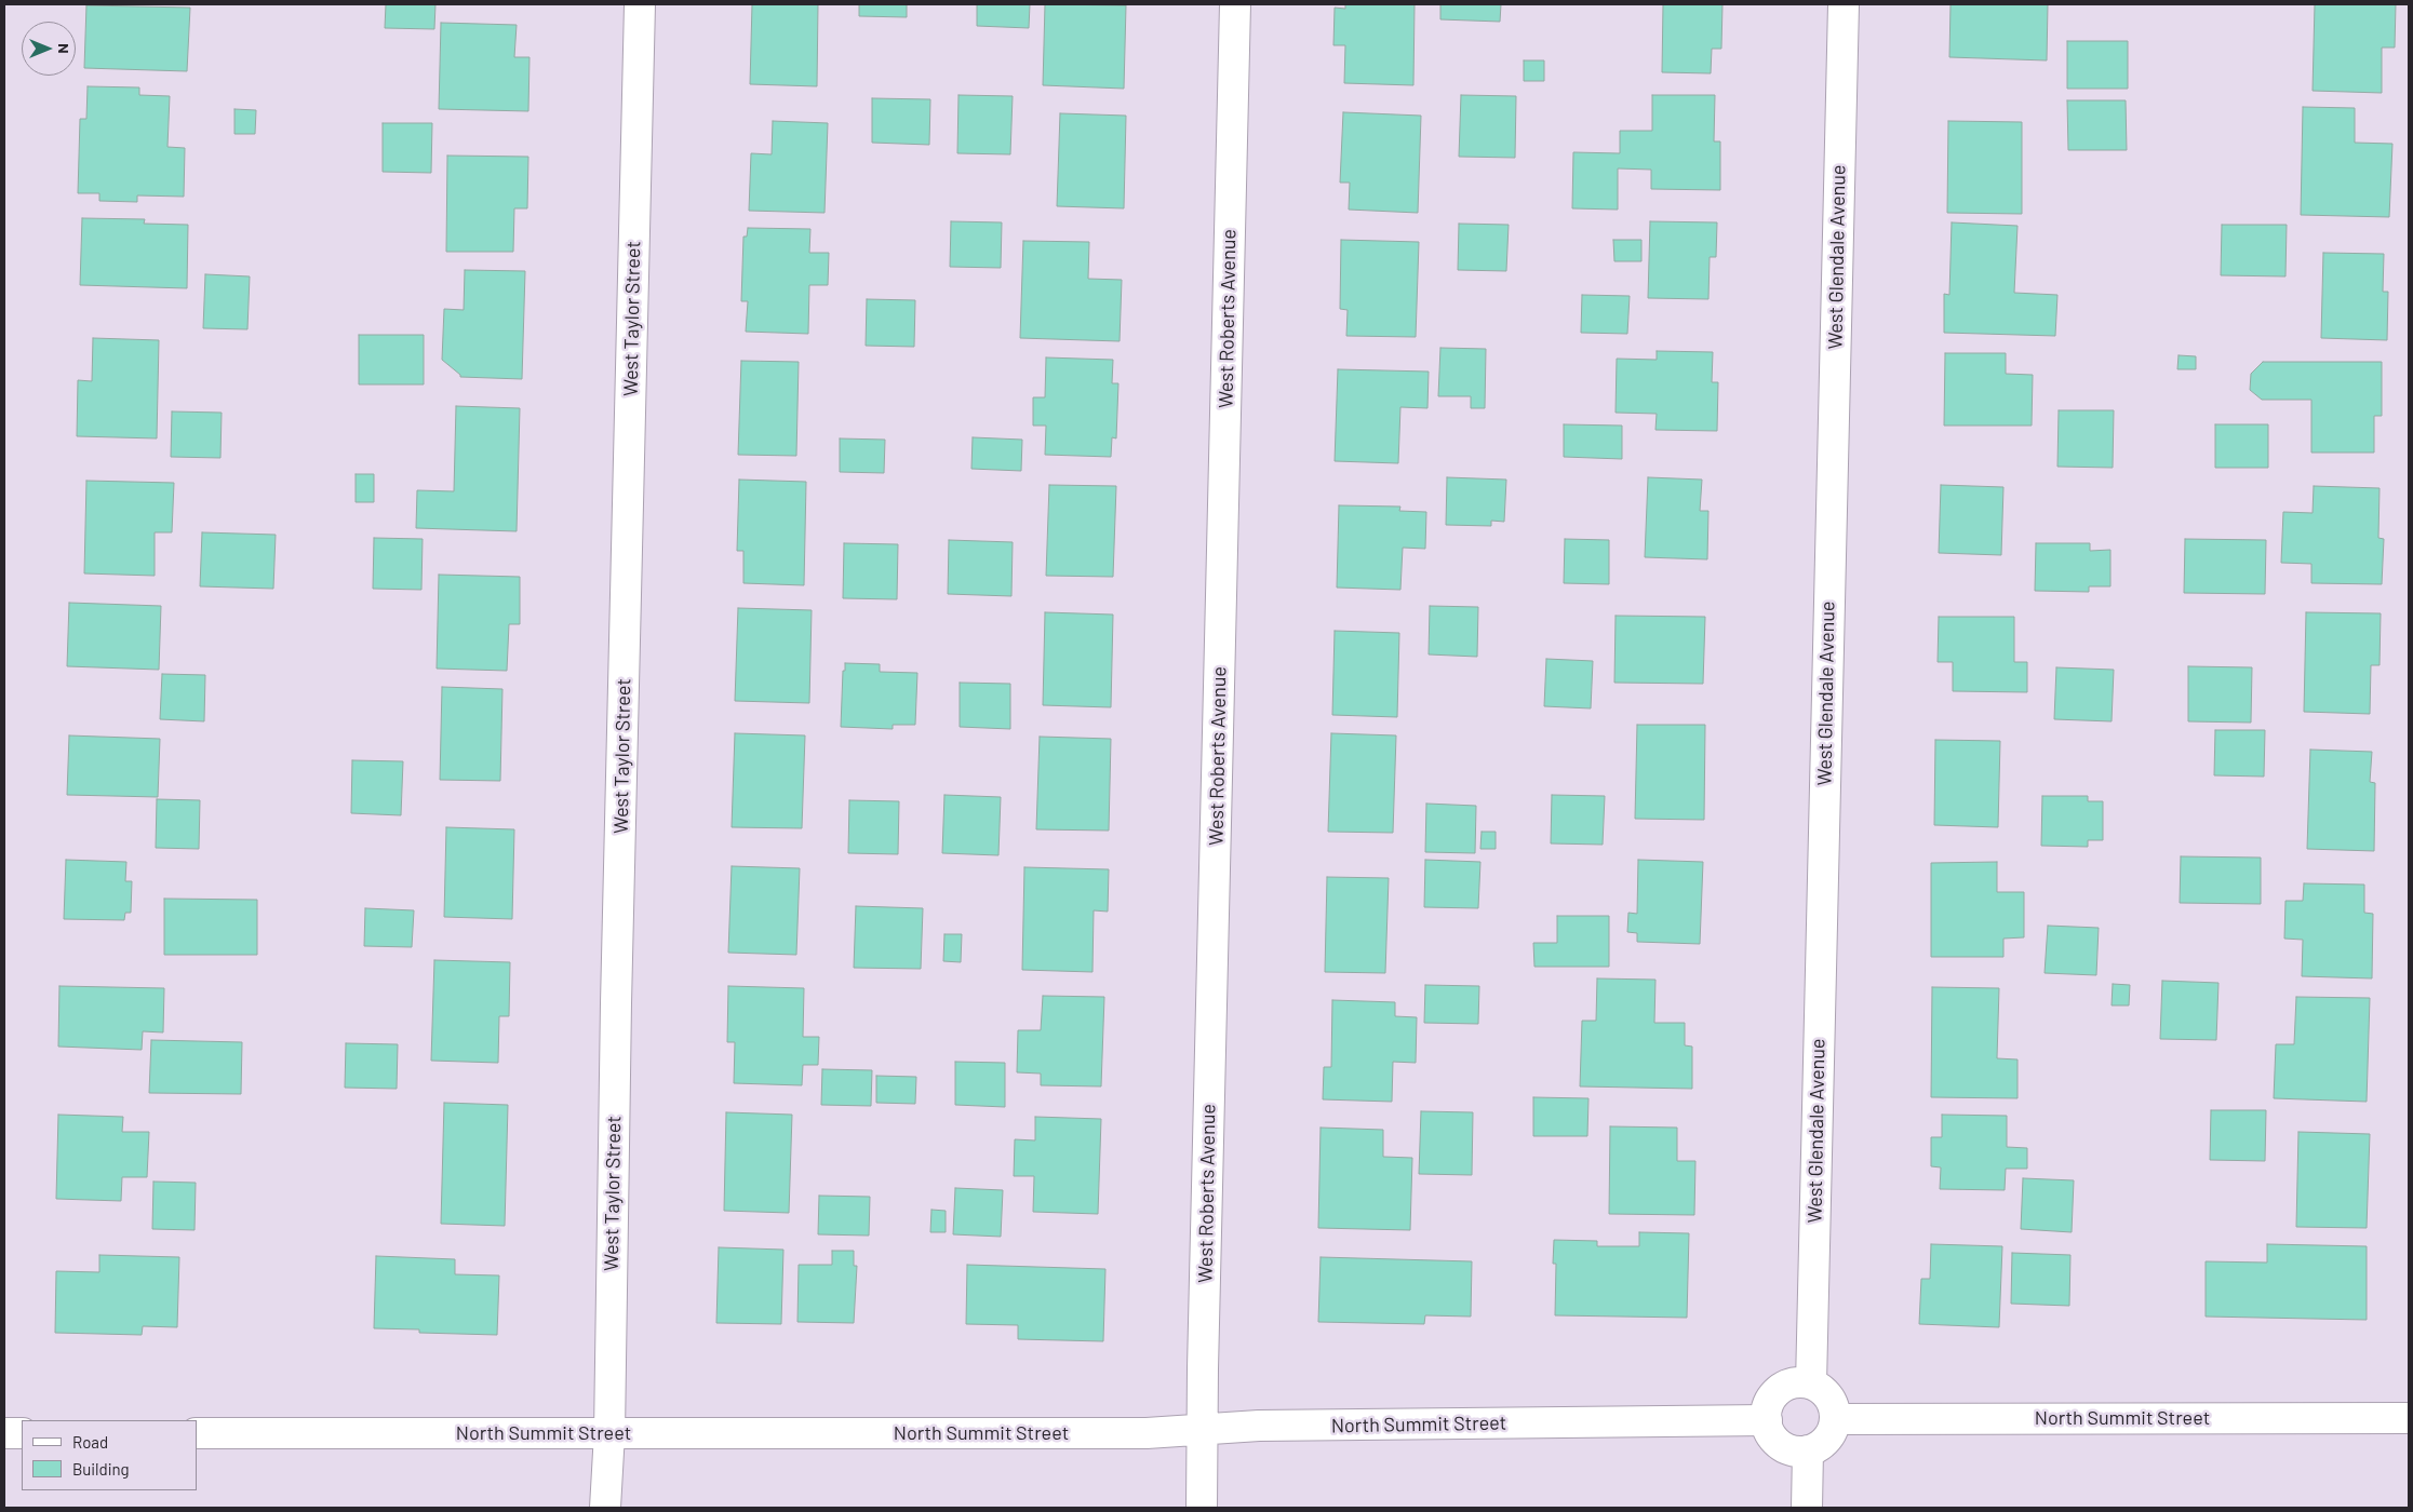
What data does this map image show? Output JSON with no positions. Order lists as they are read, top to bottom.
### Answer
{
  "streets": {
    "street": [
      "West Glendale Avenue",
      "West Taylor Street",
      "West Roberts Avenue",
      "North Summit Street"
    ]
  },
  "crossings": [
    ["West Glendale Avenue", "North Summit Street"],
    ["West Taylor Street", "North Summit Street"],
    ["West Roberts Avenue", "North Summit Street"]
  ],
  "legend": ["Road", "Building"],
  "north": "right"
}
